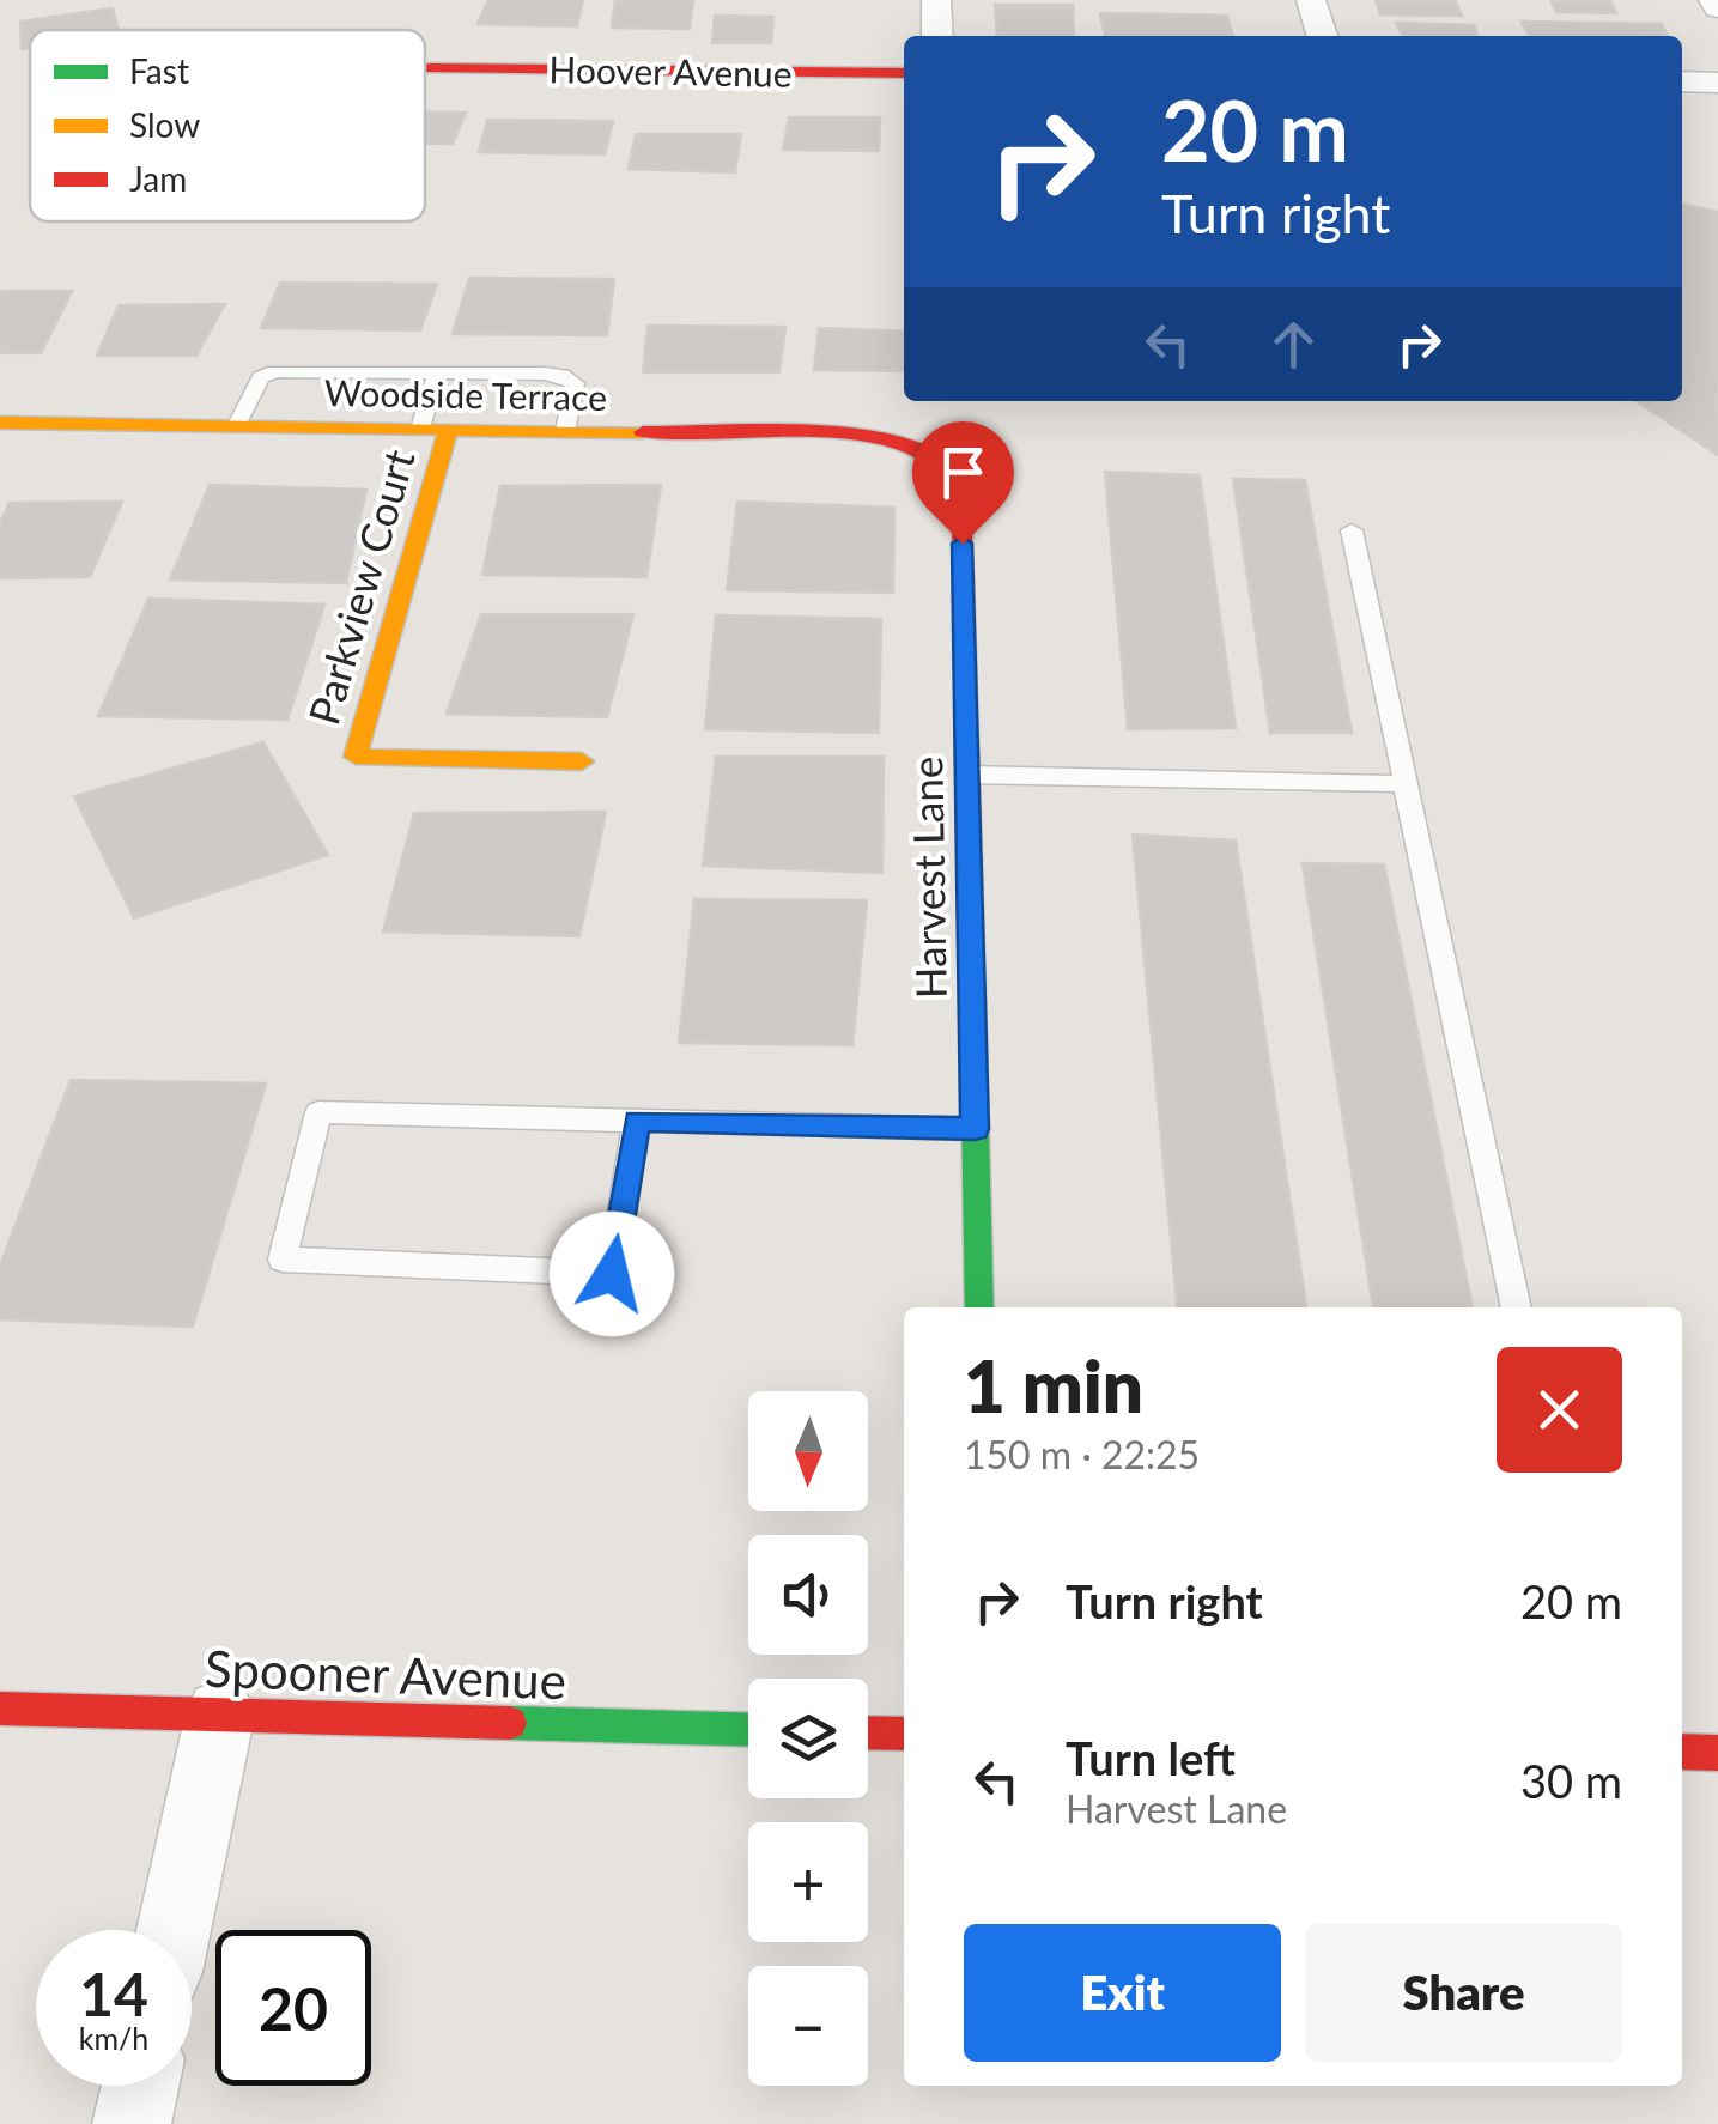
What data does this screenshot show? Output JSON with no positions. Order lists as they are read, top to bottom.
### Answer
{
  "streets": {
    "street": [
      "Hoover Avenue",
      "Woodside Terrace",
      "Parkview Court",
      "Harvest Lane",
      "Spooner Avenue"
    ]
  },
  "crossings": [
    ["Woodside Terrace", "Parkview Court"],
    ["Woodside Terrace", "Harvest Lane"]
  ],
  "legend": ["Fast", "Slow", "Jam"],
  "north": "bottom",
  "page": {
    "turn": ["20 m", "Turn right"],
    "heading": ["1 min", "150 m · 22:25"],
    "map_buttons": ["+", "−"],
    "list": [
      {
        "name": "Turn right",
        "value": "20 m"
      },
      {
        "name": "Turn left",
        "note": "Harvest Lane",
        "value": "30 m"
      }
    ],
    "buttons": ["Exit", "Share"],
    "speed": "14 km/h",
    "limit": "20"
  }
}
